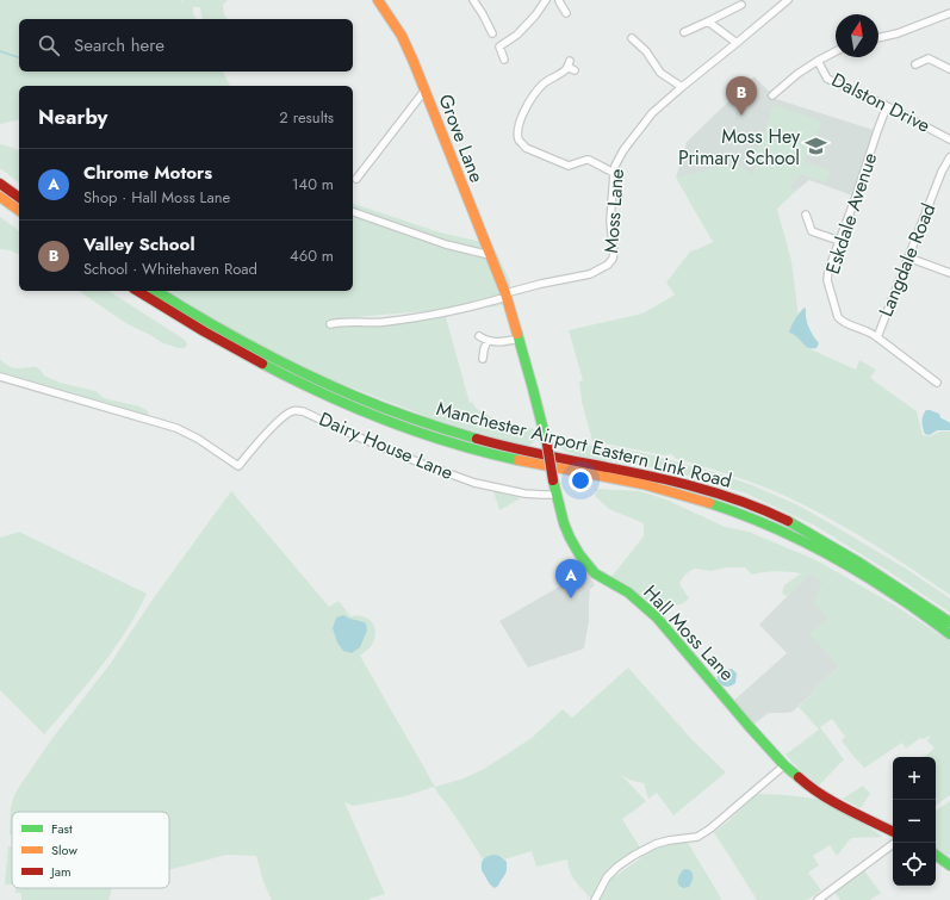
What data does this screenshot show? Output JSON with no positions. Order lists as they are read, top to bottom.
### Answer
{
  "streets": {
    "main road": ["Grove Lane", "Manchester Airport Eastern Link Road", "Hall Moss Lane"],
    "street": [
      "Dalston Drive",
      "Moss Lane",
      "Eskdale Avenue",
      "Langdale Road",
      "Dairy House Lane"
    ]
  },
  "crossings": [
    ["Dalston Drive", "Eskdale Avenue"],
    ["Grove Lane", "Moss Lane"],
    ["Grove Lane", "Hall Moss Lane"],
    ["Moss Lane", "Hall Moss Lane"],
    ["Eskdale Avenue", "Langdale Road"],
    ["Dairy House Lane", "Hall Moss Lane"]
  ],
  "places": {
    "school or university": ["Moss Hey Primary School"]
  },
  "legend": ["Fast", "Slow", "Jam"],
  "north": "top",
  "page": {
    "search": "Search here",
    "pins": ["B", "A"],
    "heading": ["Nearby", "2 results"],
    "list": [
      {
        "mark": "A",
        "name": "Chrome Motors",
        "note": "Shop · Hall Moss Lane",
        "value": "140 m"
      },
      {
        "mark": "B",
        "name": "Valley School",
        "note": "School · Whitehaven Road",
        "value": "460 m"
      }
    ],
    "map_buttons": ["+", "−"]
  }
}
